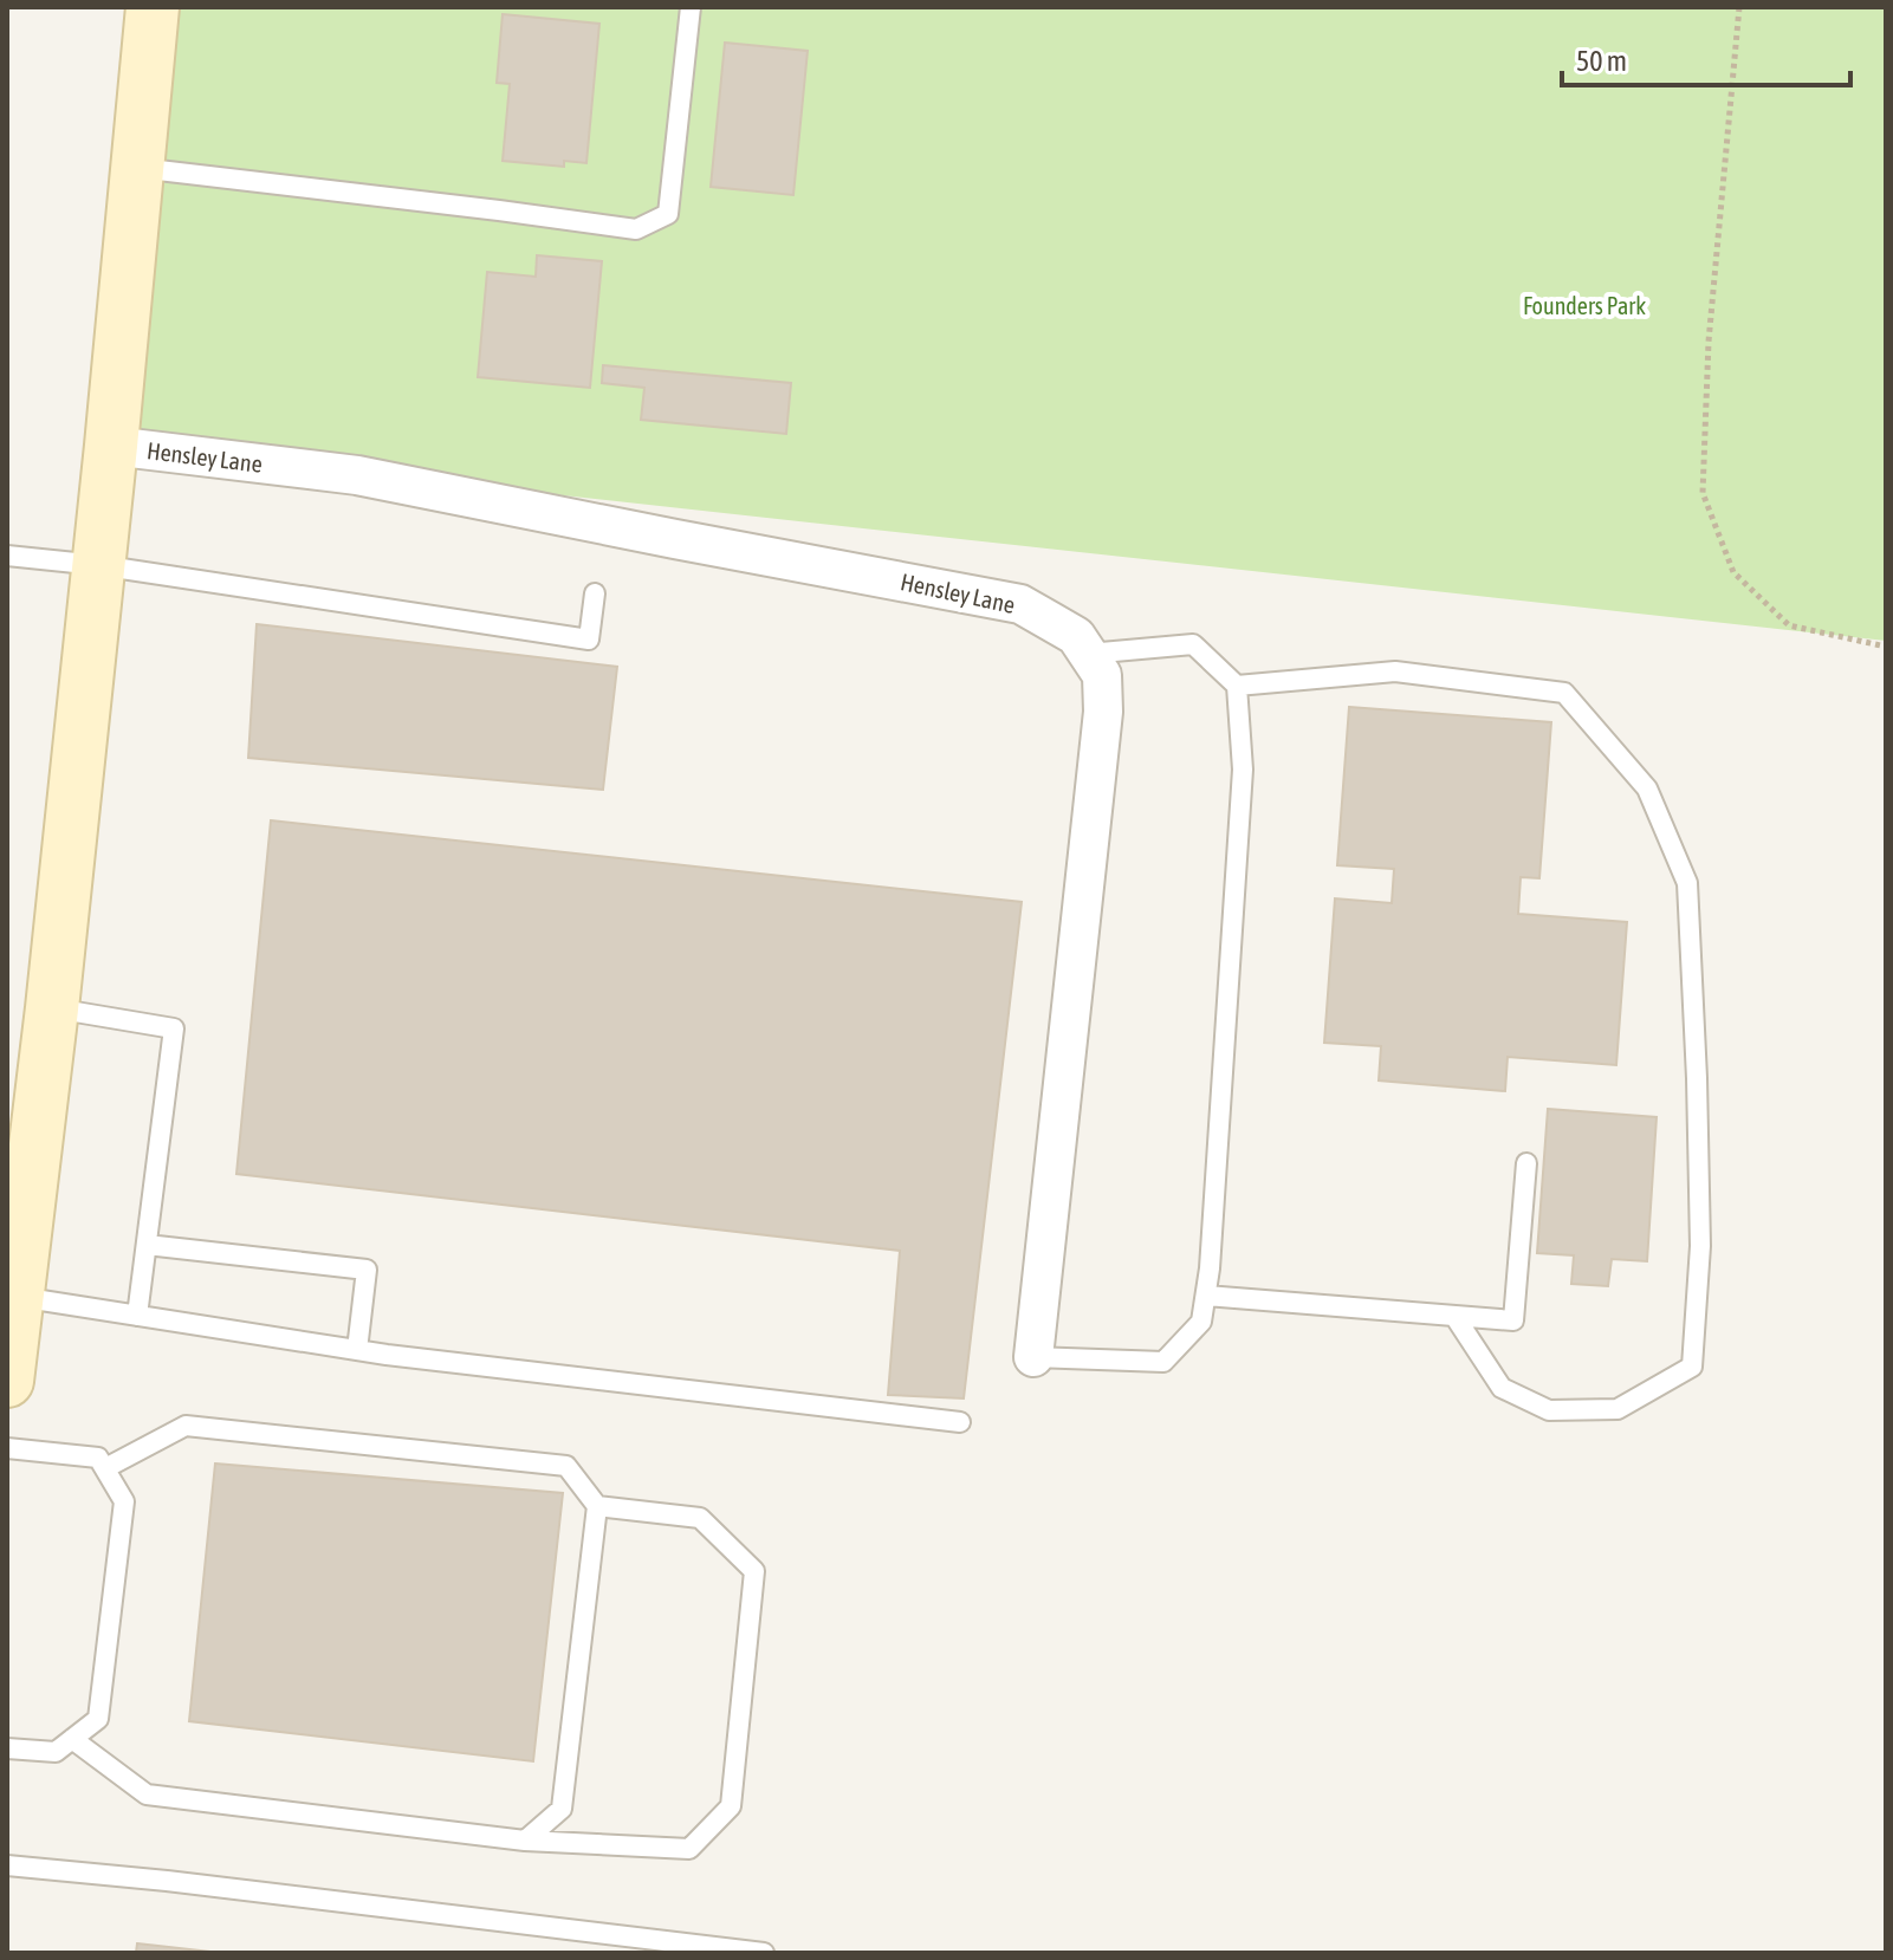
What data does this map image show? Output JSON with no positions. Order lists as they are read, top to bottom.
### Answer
{
  "streets": {
    "street": ["Hensley Lane"]
  },
  "parks": ["Founders Park"],
  "scale_bar": "50 m"
}
